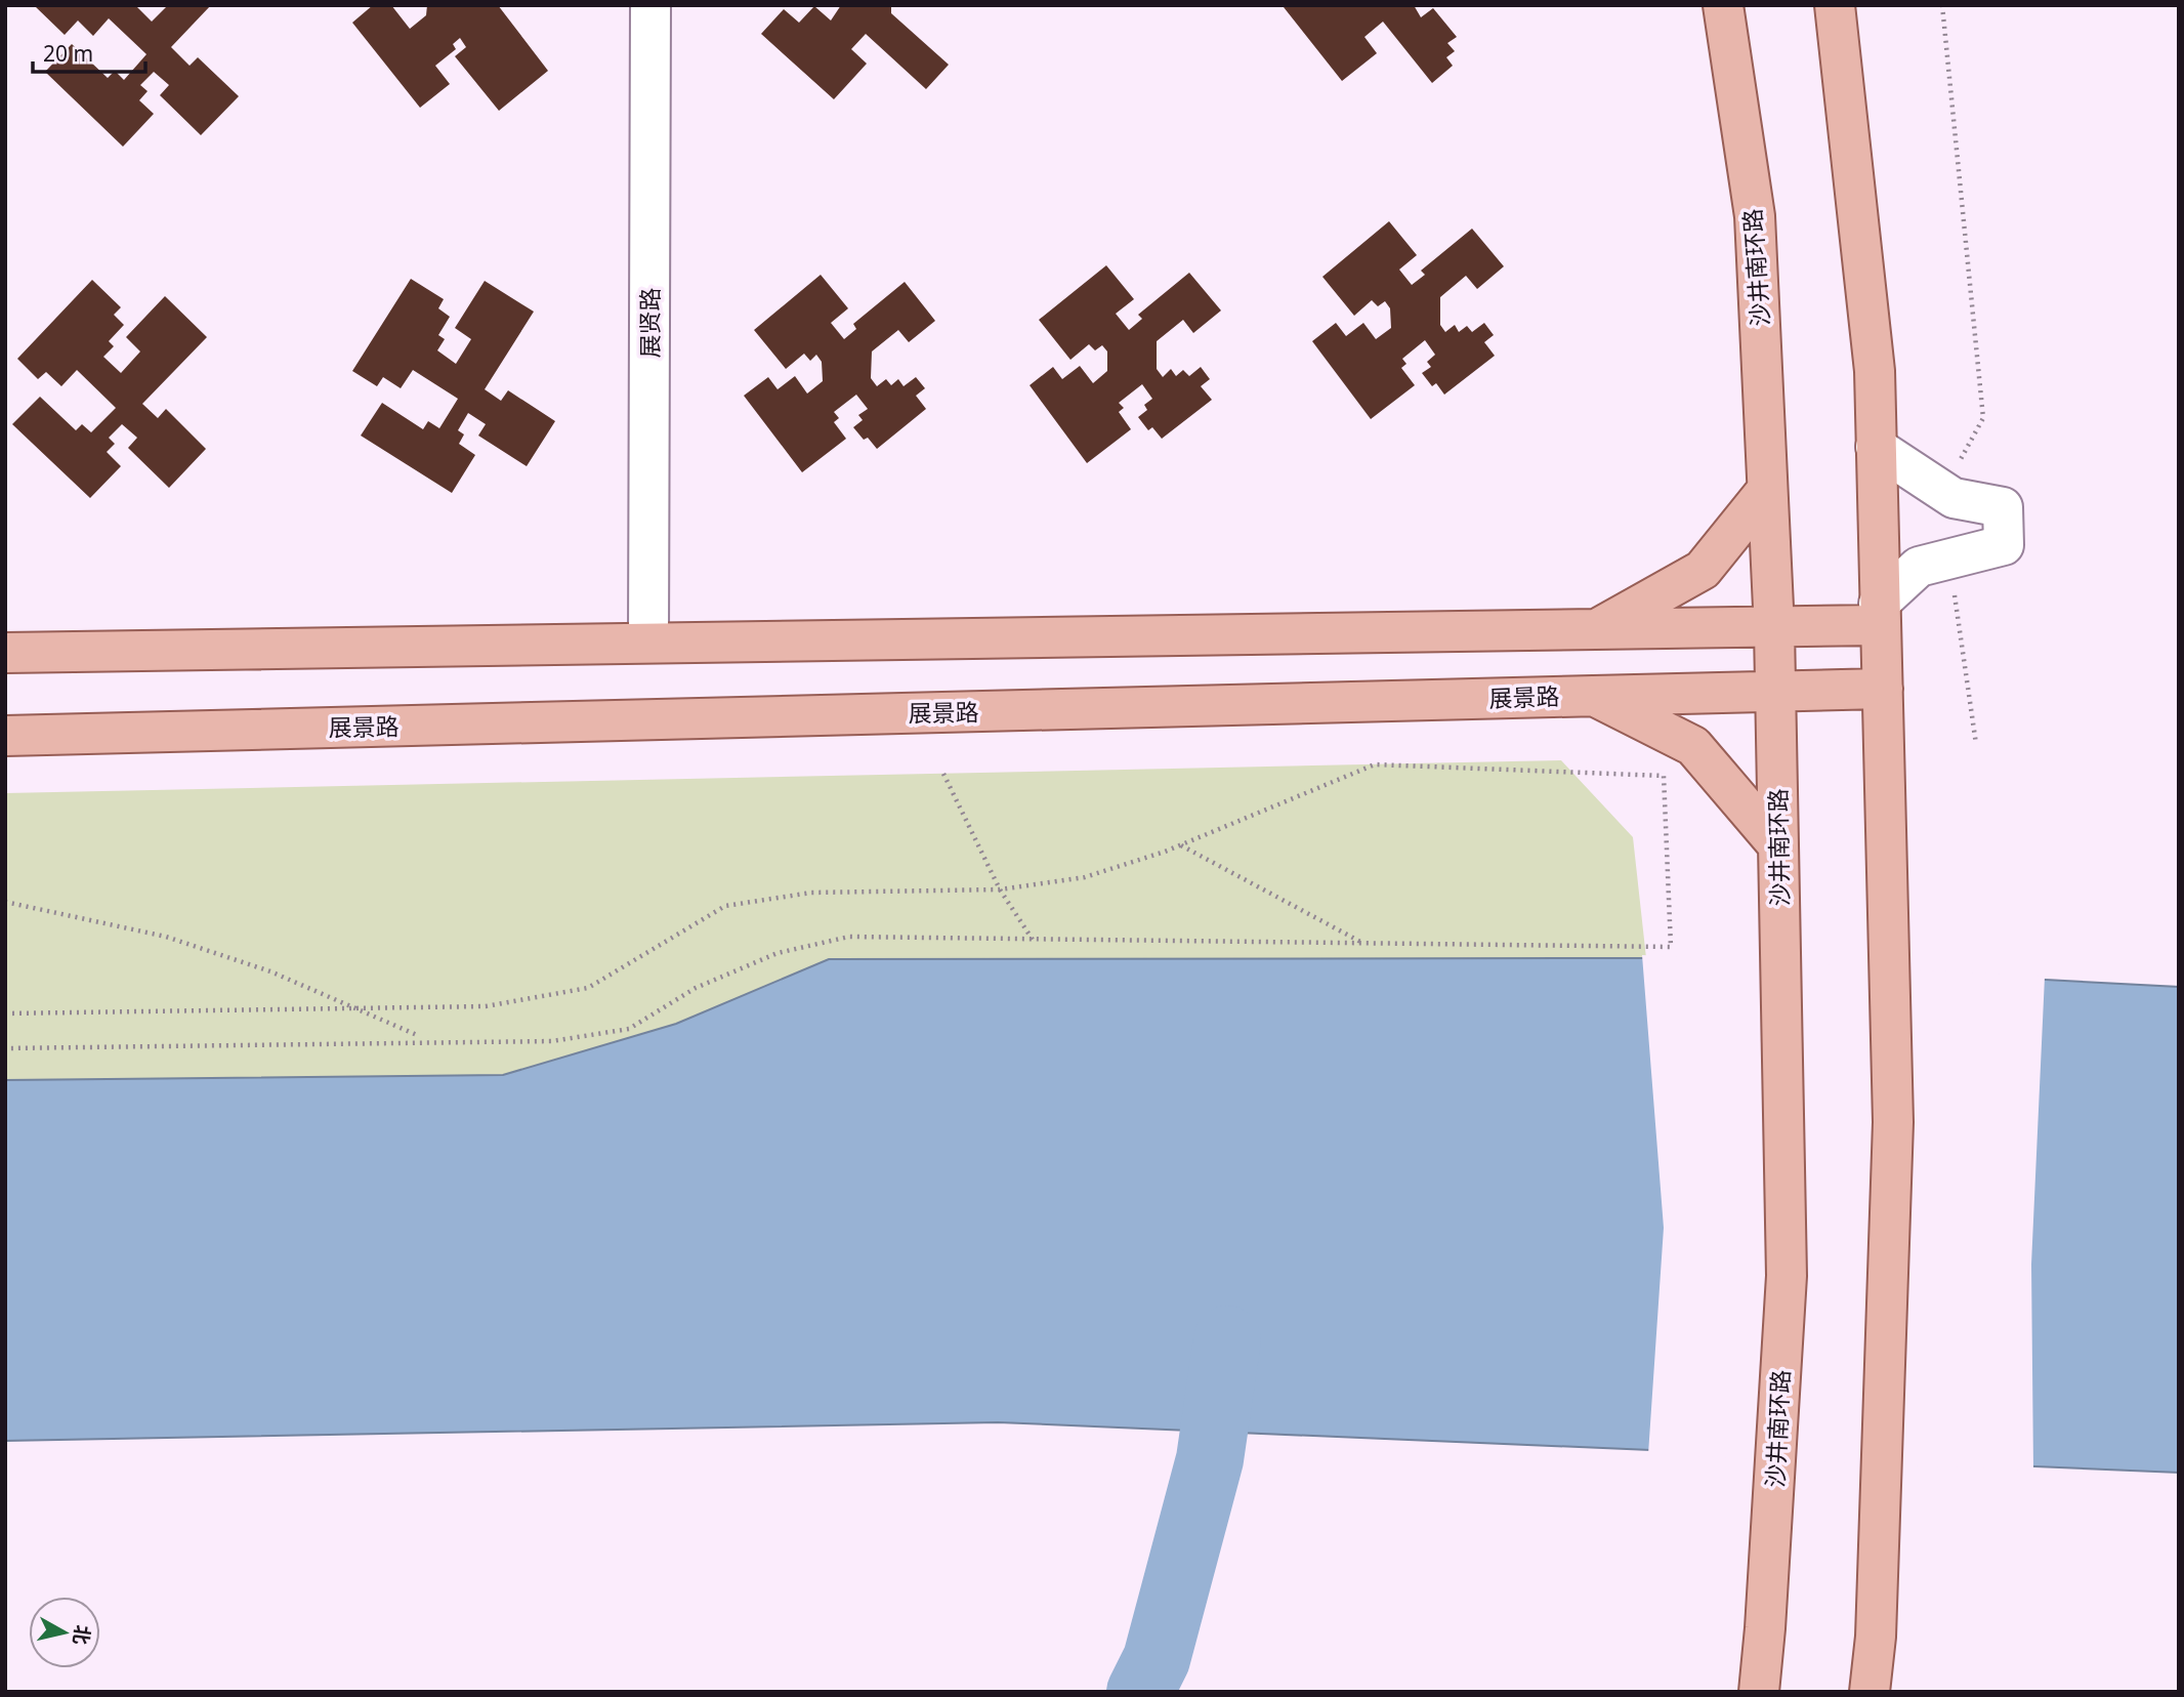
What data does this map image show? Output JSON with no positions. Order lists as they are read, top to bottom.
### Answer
{
  "streets": {
    "main road": ["沙井南环路", "展景路"],
    "street": ["展贤路"]
  },
  "crossings": [
    ["沙井南环路", "展景路"]
  ],
  "scale_bar": "20 m",
  "north": "right"
}
